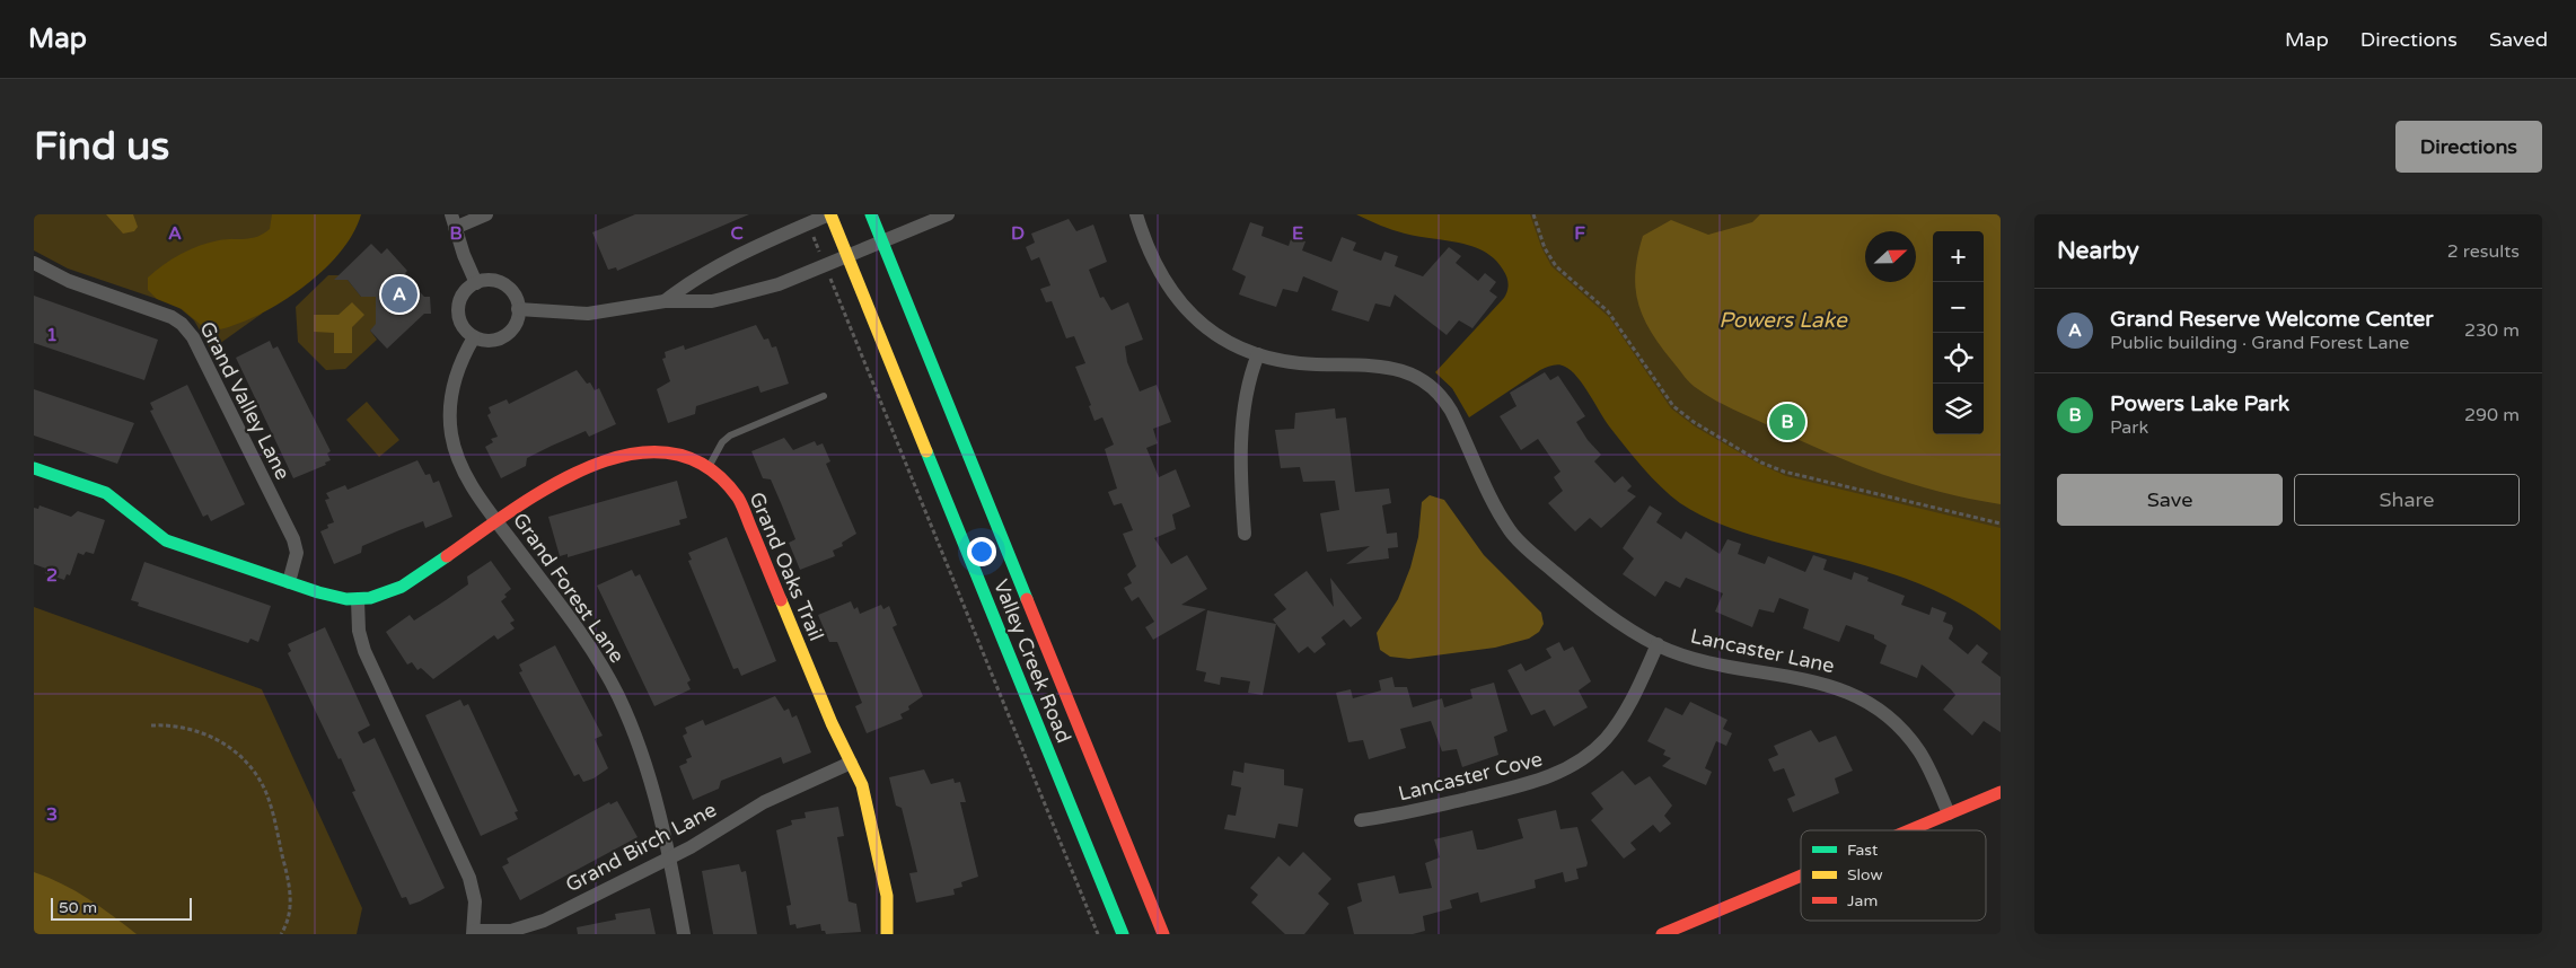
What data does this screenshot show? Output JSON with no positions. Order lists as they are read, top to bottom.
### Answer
{
  "streets": {
    "street": [
      "Grand Valley Lane",
      "Grand Oaks Trail",
      "Grand Forest Lane",
      "Lancaster Lane",
      "Valley Creek Road",
      "Lancaster Cove",
      "Grand Birch Lane"
    ]
  },
  "crossings": [
    ["Grand Oaks Trail", "Grand Forest Lane"],
    ["Grand Oaks Trail", "Grand Birch Lane"],
    ["Grand Forest Lane", "Grand Birch Lane"],
    ["Lancaster Lane", "Lancaster Cove"]
  ],
  "water": ["Powers Lake"],
  "legend": ["Fast", "Slow", "Jam"],
  "scale_bar": "50 m",
  "north": "right",
  "page": {
    "header": "Map",
    "nav": ["Map", "Directions", "Saved"],
    "buttons": [
      "Directions",
      ["Save", "Share"]
    ],
    "title": "Find us",
    "heading": ["Nearby", "2 results"],
    "map_buttons": ["+", "−"],
    "pins": ["A", "B"],
    "list": [
      {
        "mark": "A",
        "name": "Grand Reserve Welcome Center",
        "note": "Public building · Grand Forest Lane",
        "value": "230 m"
      },
      {
        "mark": "B",
        "name": "Powers Lake Park",
        "note": "Park",
        "value": "290 m"
      }
    ],
    "scale": "50 m"
  },
  "grid": {
    "columns": [
      "A",
      "B",
      "C",
      "D",
      "E",
      "F"
    ],
    "rows": ["1", "2", "3"]
  }
}
